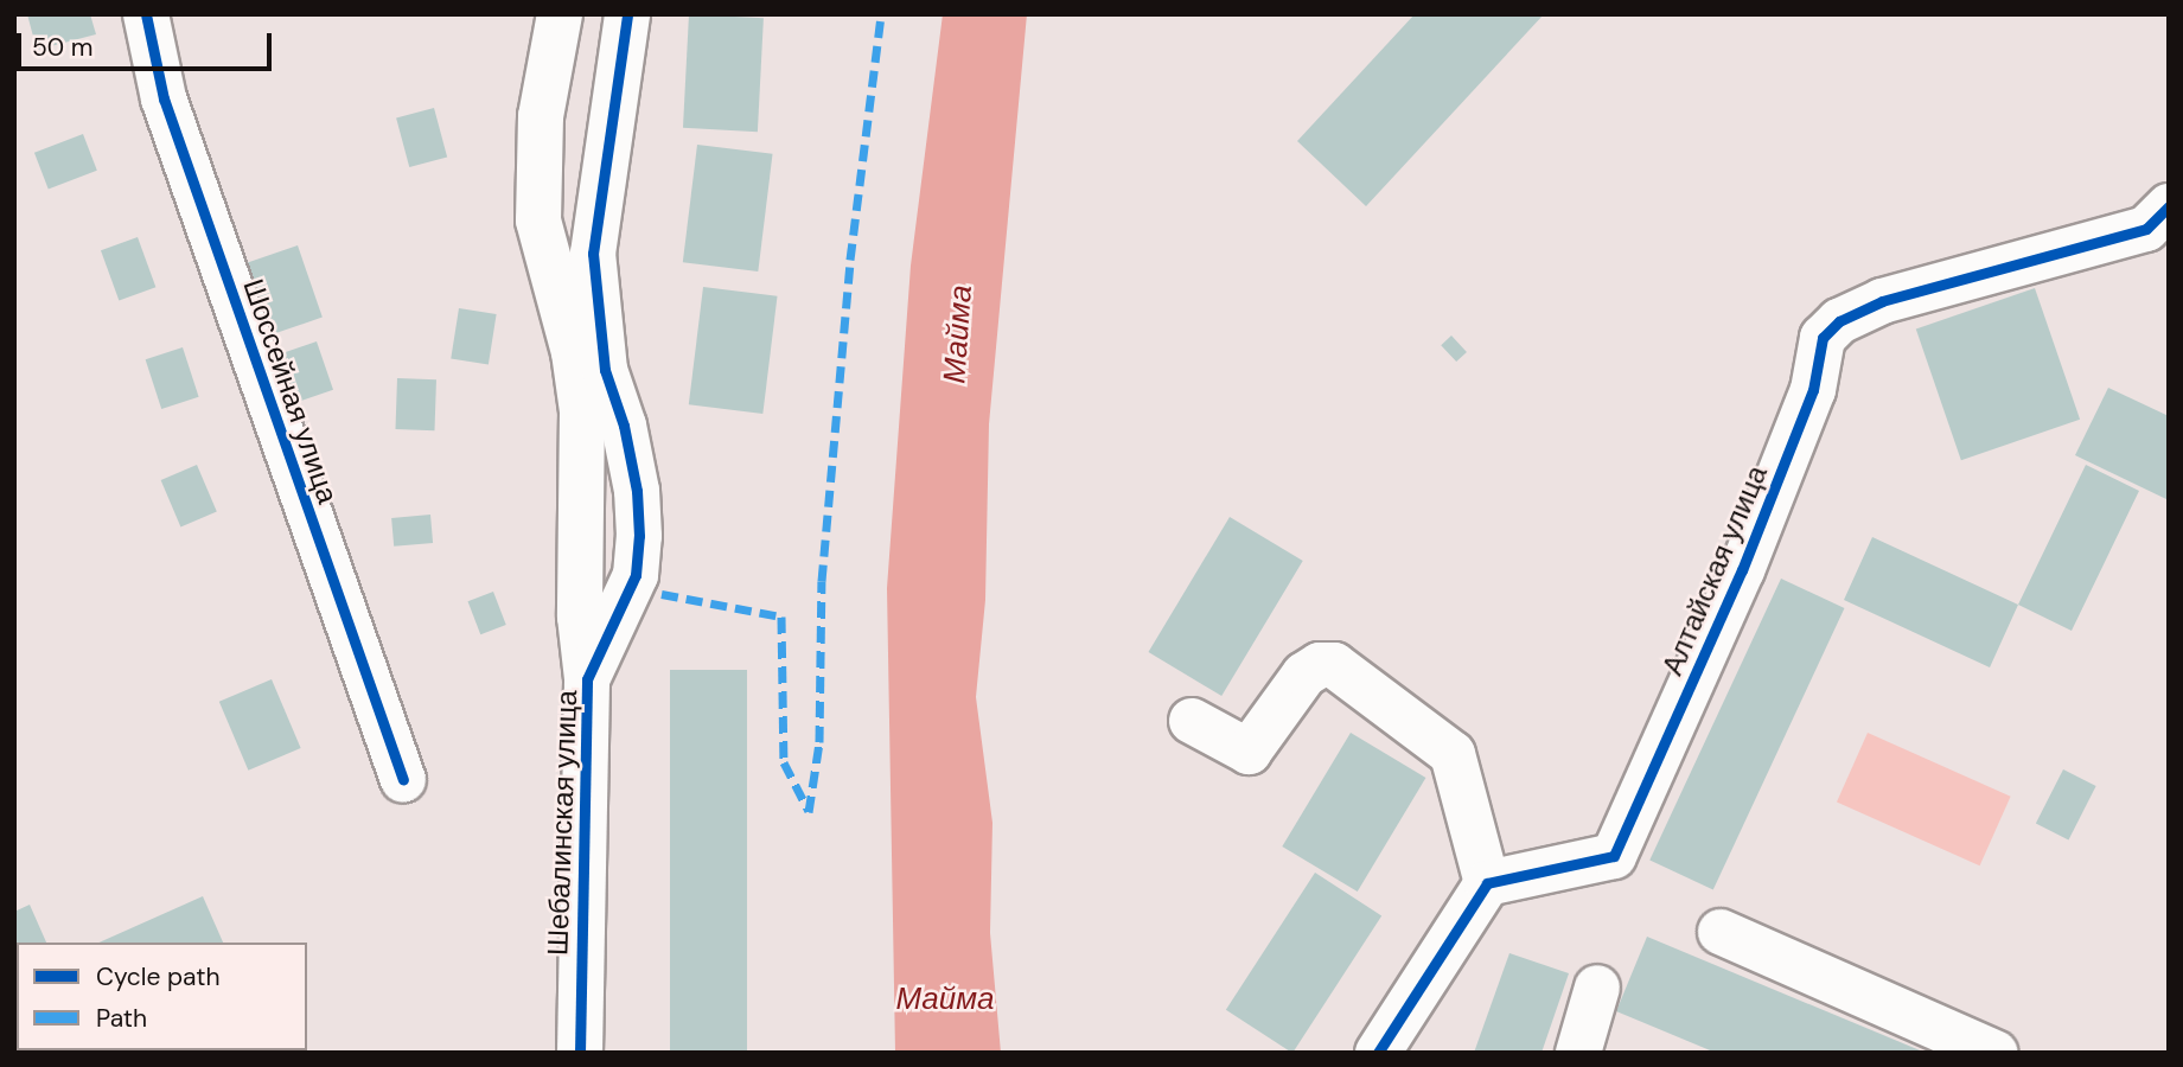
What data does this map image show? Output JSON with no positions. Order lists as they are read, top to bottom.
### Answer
{
  "streets": {
    "street": ["Шоссейная улица", "Алтайская улица", "Шебалинская улица"]
  },
  "water": ["Майма"],
  "legend": ["Cycle path", "Path"],
  "scale_bar": "50 m"
}
